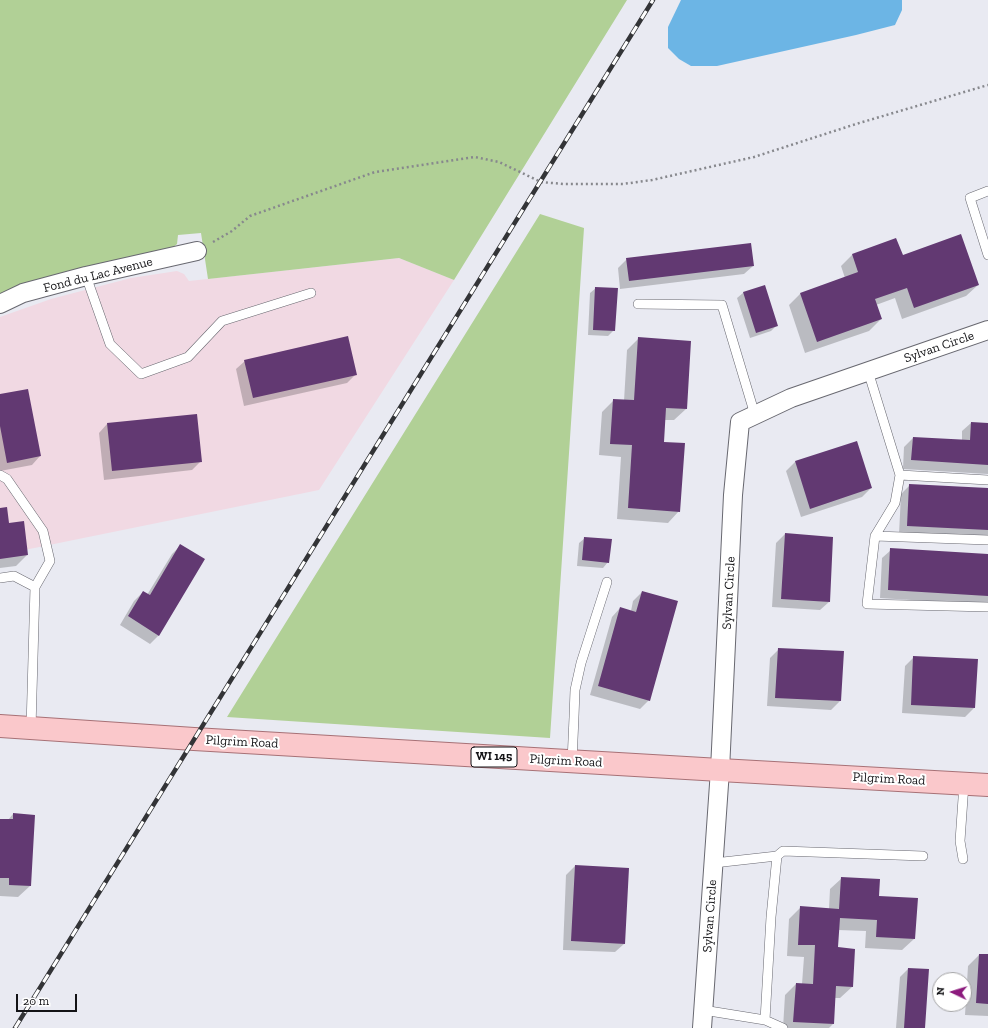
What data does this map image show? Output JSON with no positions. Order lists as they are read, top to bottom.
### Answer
{
  "streets": {
    "main road": ["Pilgrim Road", "WI 145"],
    "street": ["Fond du Lac Avenue", "Sylvan Circle"]
  },
  "crossings": [
    ["Sylvan Circle", "Pilgrim Road"]
  ],
  "scale_bar": "20 m",
  "north": "left"
}
